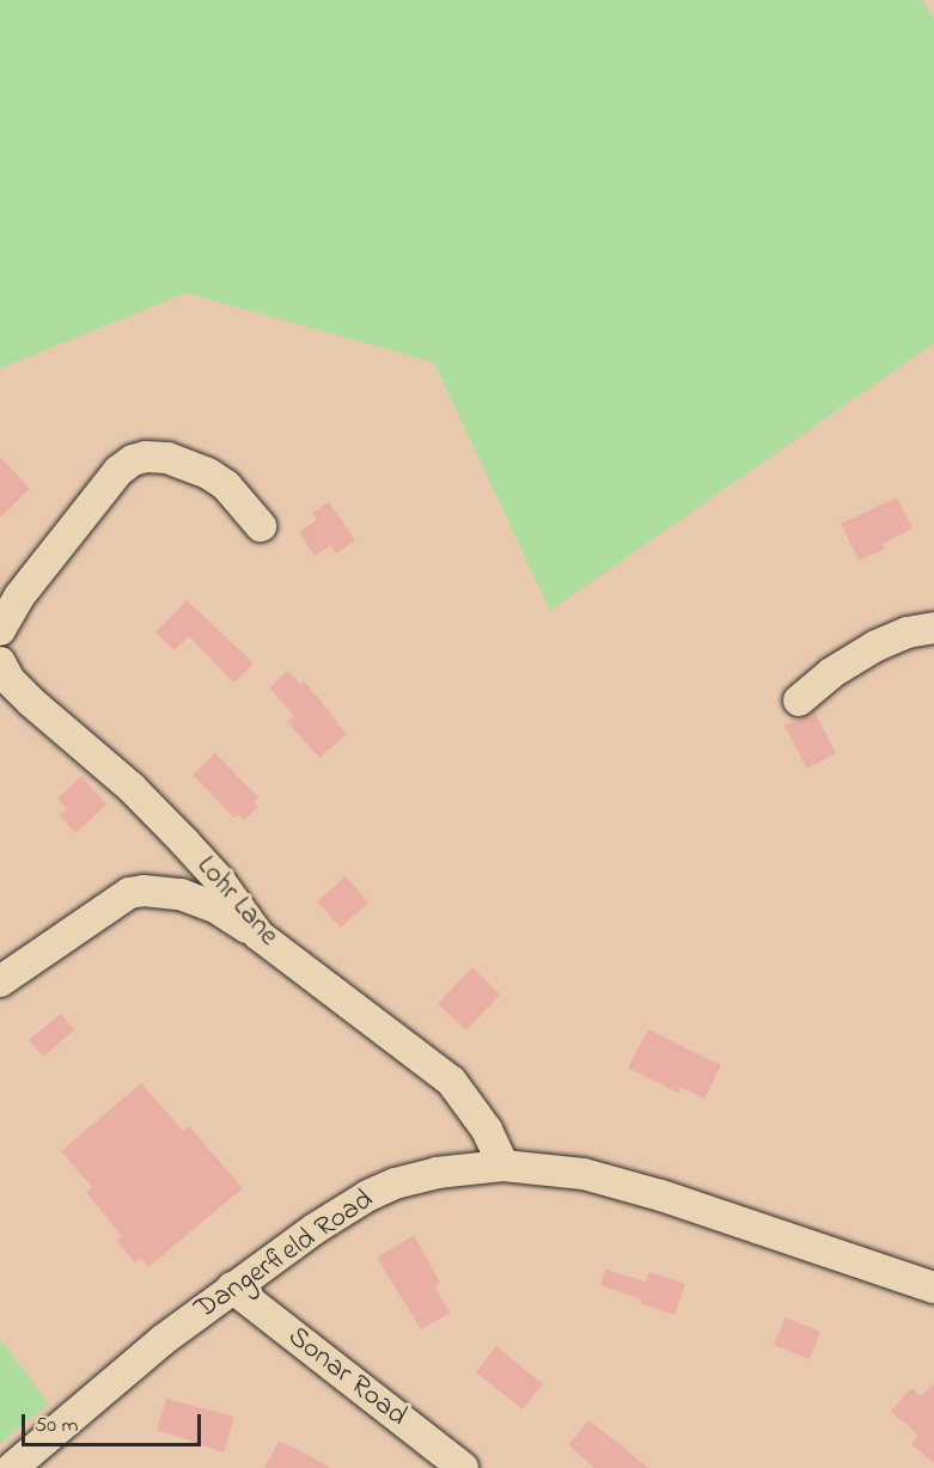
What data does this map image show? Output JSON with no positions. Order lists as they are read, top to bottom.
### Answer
{
  "streets": {
    "street": ["Lohr Lane", "Dangerfield Road", "Sonar Road"]
  },
  "crossings": [
    ["Lohr Lane", "Dangerfield Road"],
    ["Dangerfield Road", "Sonar Road"]
  ],
  "scale_bar": "50 m"
}
